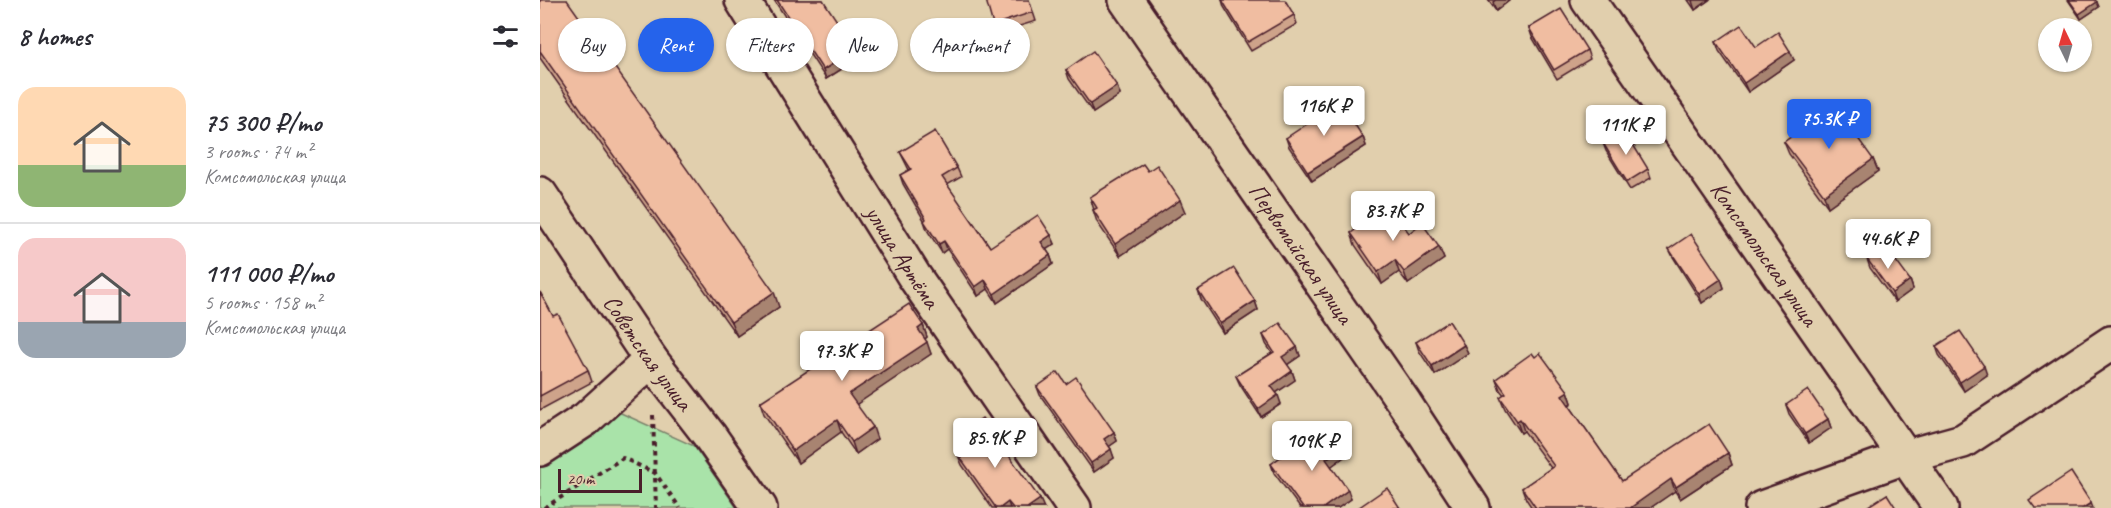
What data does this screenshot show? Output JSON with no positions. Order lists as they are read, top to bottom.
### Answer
{
  "streets": {
    "street": [
      "Первомайская улица",
      "Комсомольская улица",
      "улица Артёма",
      "Советская улица"
    ]
  },
  "scale_bar": "20 m",
  "north": "top",
  "page": {
    "heading": "8 homes",
    "chip": [
      "Buy",
      "Rent",
      "Filters",
      "New",
      "Apartment"
    ],
    "list": [
      {
        "name": "75 300 ₽/mo",
        "note": "3 rooms · 74 m² · Комсомольская улица"
      },
      {
        "name": "111 000 ₽/mo",
        "note": "5 rooms · 158 m² · Комсомольская улица"
      }
    ],
    "price": [
      "116K ₽",
      "75.3K ₽",
      "111K ₽",
      "83.7K ₽",
      "44.6K ₽",
      "97.3K ₽",
      "85.9K ₽",
      "109K ₽"
    ],
    "scale": "20 m"
  }
}
